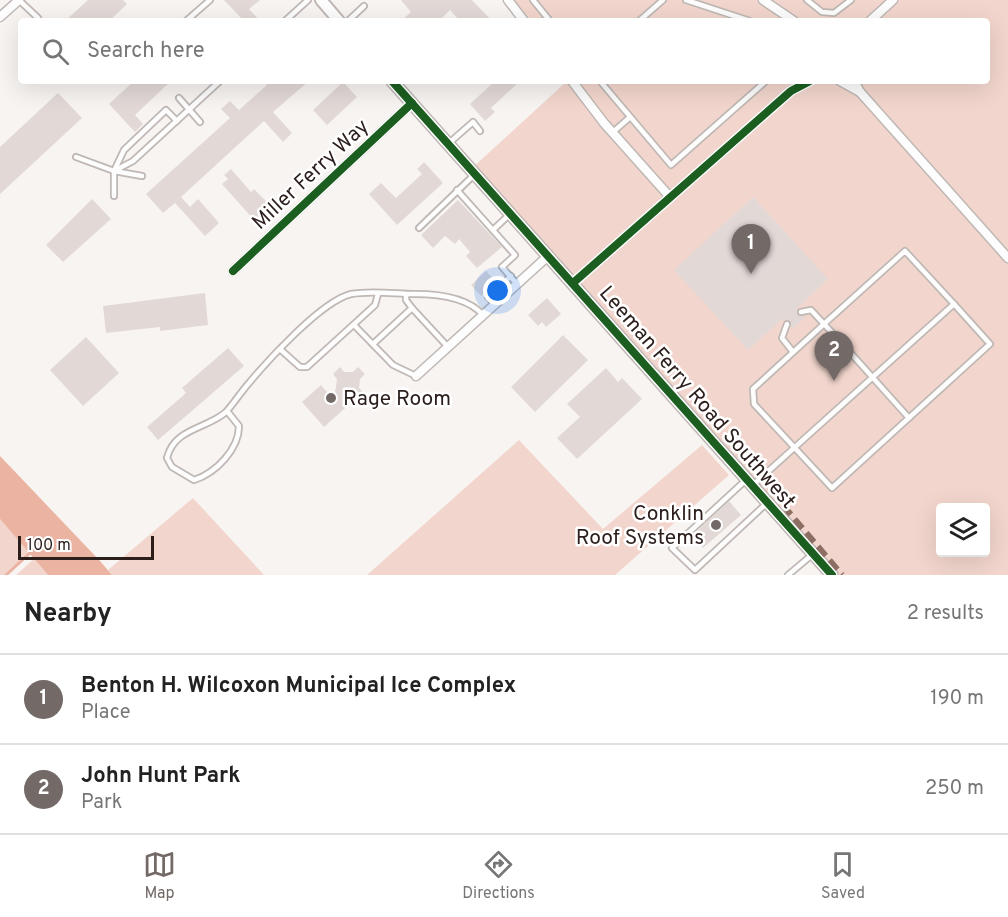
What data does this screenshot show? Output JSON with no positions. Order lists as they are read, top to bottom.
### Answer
{
  "streets": {
    "street": ["Miller Ferry Way", "Leeman Ferry Road Southwest"]
  },
  "crossings": [
    ["Miller Ferry Way", "Leeman Ferry Road Southwest"]
  ],
  "places": ["Rage Room", "Conklin Roof Systems"],
  "scale_bar": "100 m",
  "page": {
    "search": "Search here",
    "pins": ["1", "2"],
    "scale": "100 m",
    "heading": ["Nearby", "2 results"],
    "list": [
      {
        "mark": "1",
        "name": "Benton H. Wilcoxon Municipal Ice Complex",
        "note": "Place",
        "value": "190 m"
      },
      {
        "mark": "2",
        "name": "John Hunt Park",
        "note": "Park",
        "value": "250 m"
      }
    ],
    "nav": ["Map", "Directions", "Saved"]
  }
}
